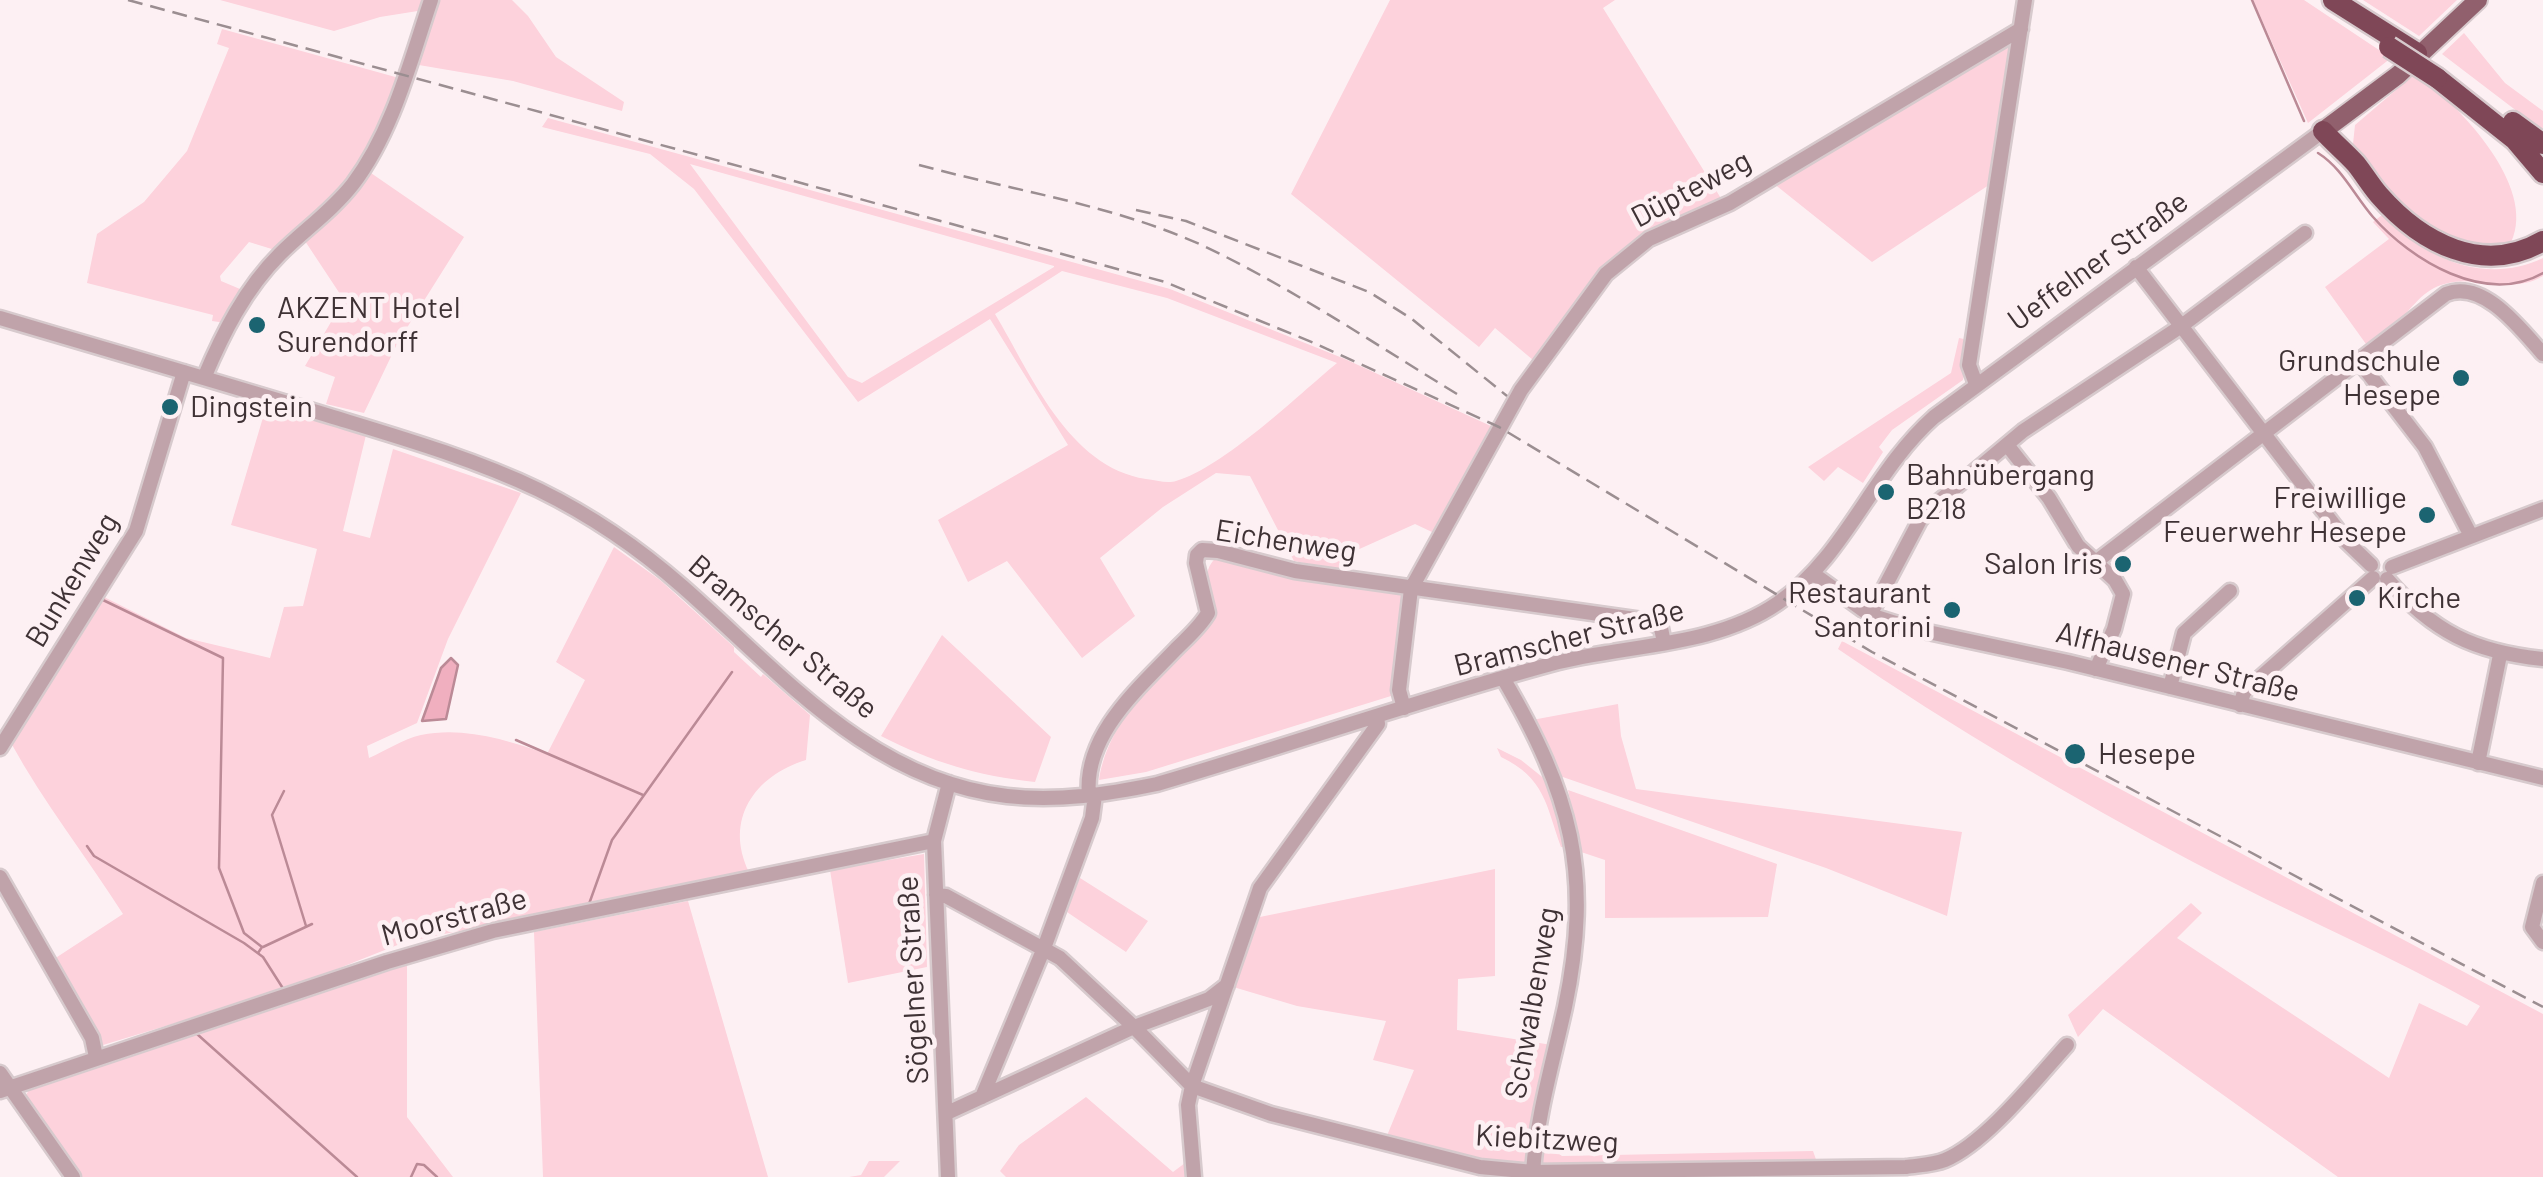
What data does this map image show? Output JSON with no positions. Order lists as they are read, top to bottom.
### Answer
{
  "streets": {
    "main road": ["Ueffelner Straße"],
    "street": [
      "Düpteweg",
      "Eichenweg",
      "Bunkenweg",
      "Bramscher Straße",
      "Alfhausener Straße",
      "Moorstraße",
      "Sögelner Straße",
      "Schwalbenweg",
      "Kiebitzweg"
    ]
  },
  "crossings": [
    ["Düpteweg", "Eichenweg"],
    ["Ueffelner Straße", "Bramscher Straße"],
    ["Ueffelner Straße", "Alfhausener Straße"],
    ["Eichenweg", "Bramscher Straße"],
    ["Bunkenweg", "Bramscher Straße"],
    ["Bramscher Straße", "Sögelner Straße"],
    ["Bramscher Straße", "Schwalbenweg"],
    ["Moorstraße", "Sögelner Straße"],
    ["Sögelner Straße", "Kiebitzweg"],
    ["Schwalbenweg", "Kiebitzweg"]
  ],
  "places": [
    "AKZENT Hotel Surendorff",
    "Grundschule Hesepe",
    "Dingstein",
    "Bahnübergang B218",
    "Freiwillige Feuerwehr Hesepe",
    "Salon Iris",
    "Kirche",
    "Restaurant Santorini",
    "Hesepe"
  ]
}
